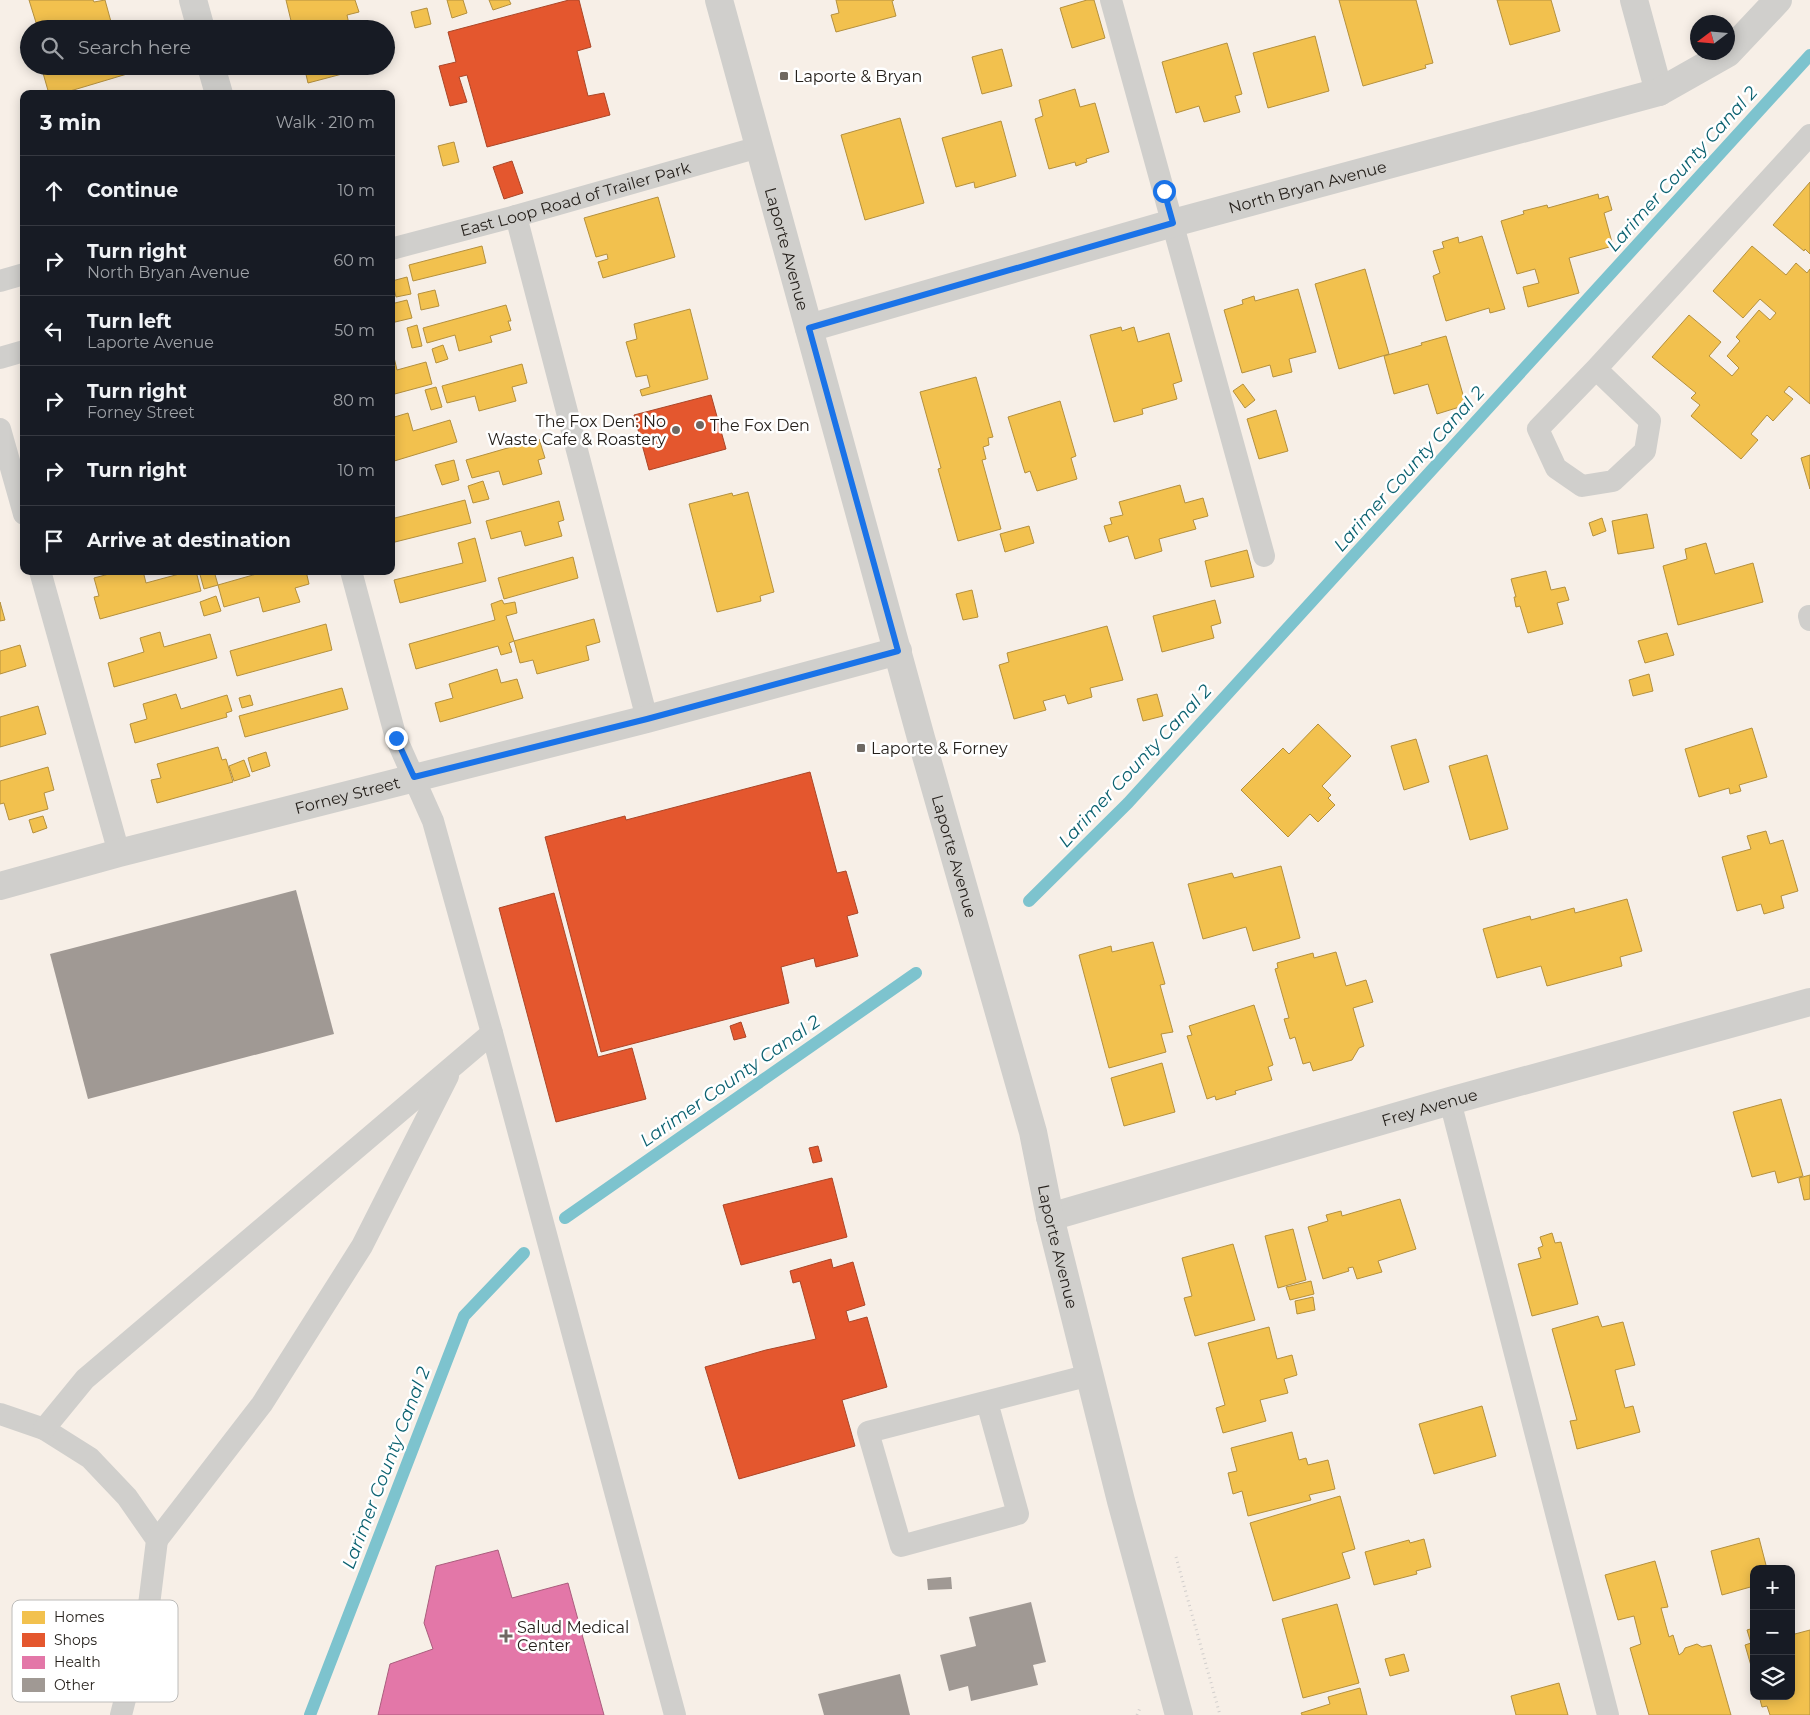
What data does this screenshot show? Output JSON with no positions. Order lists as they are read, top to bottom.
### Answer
{
  "streets": {
    "street": [
      "North Bryan Avenue",
      "Laporte Avenue",
      "Forney Street",
      "Frey Avenue"
    ],
    "lane": ["East Loop Road of Trailer Park"]
  },
  "crossings": [
    ["North Bryan Avenue", "Laporte Avenue"],
    ["East Loop Road of Trailer Park", "Laporte Avenue"],
    ["Laporte Avenue", "Forney Street"],
    ["Laporte Avenue", "Frey Avenue"]
  ],
  "water": ["Larimer County Canal 2"],
  "places": {
    "transit": ["Laporte & Bryan", "Laporte & Forney"],
    "other": ["The Fox Den", "The Fox Den: No Waste Cafe & Roastery"],
    "health": ["Salud Medical Center"]
  },
  "legend": [
    "Homes",
    "Shops",
    "Health",
    "Other"
  ],
  "north": "left",
  "page": {
    "search": "Search here",
    "heading": ["3 min", "Walk · 210 m"],
    "list": [
      ["Continue", "10 m"],
      ["Turn right", "North Bryan Avenue", "60 m"],
      ["Turn left", "Laporte Avenue", "50 m"],
      ["Turn right", "Forney Street", "80 m"],
      ["Turn right", "10 m"],
      "Arrive at destination"
    ],
    "map_buttons": ["+", "−"]
  }
}
